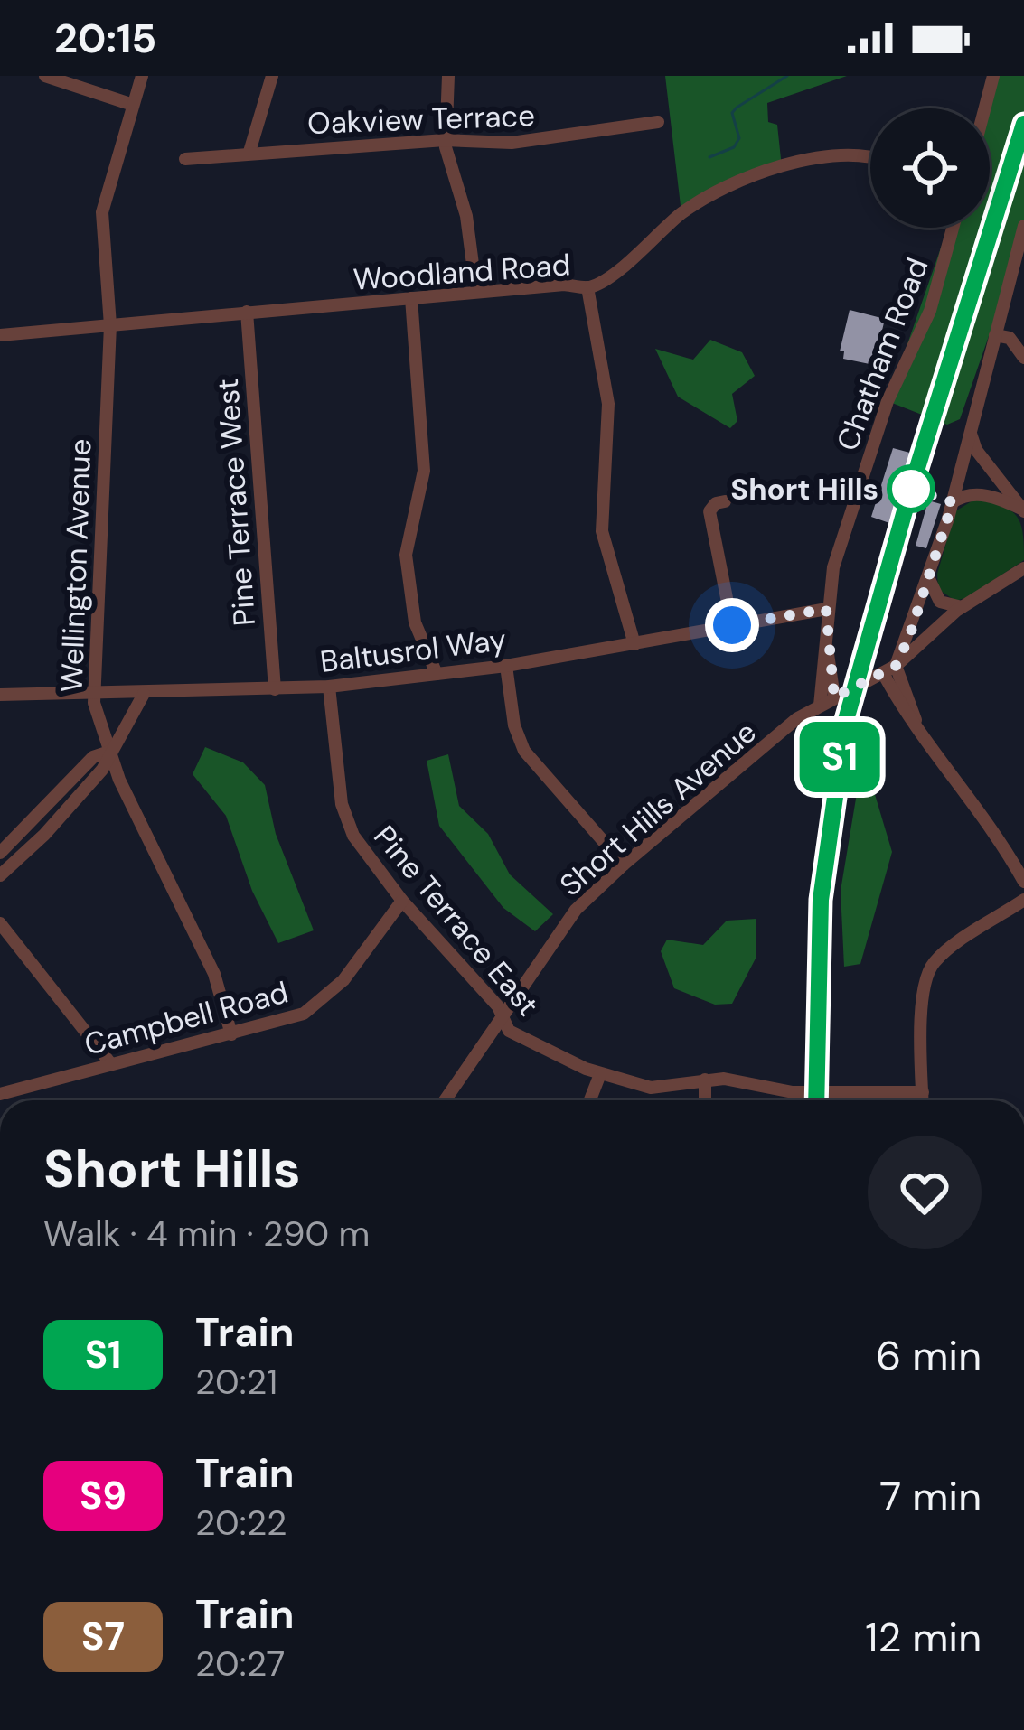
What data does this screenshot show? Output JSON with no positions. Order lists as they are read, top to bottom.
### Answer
{
  "streets": {
    "street": [
      "Oakview Terrace",
      "Woodland Road",
      "Chatham Road",
      "Pine Terrace West",
      "Wellington Avenue",
      "Baltusrol Way",
      "Short Hills Avenue",
      "Pine Terrace East",
      "Campbell Road"
    ]
  },
  "crossings": [
    ["Woodland Road", "Pine Terrace West"],
    ["Woodland Road", "Wellington Avenue"],
    ["Chatham Road", "Baltusrol Way"],
    ["Chatham Road", "Short Hills Avenue"],
    ["Pine Terrace West", "Baltusrol Way"],
    ["Wellington Avenue", "Baltusrol Way"],
    ["Wellington Avenue", "Campbell Road"],
    ["Baltusrol Way", "Pine Terrace East"],
    ["Short Hills Avenue", "Pine Terrace East"],
    ["Pine Terrace East", "Campbell Road"]
  ],
  "places": ["Short Hills"],
  "page": {
    "status": "20:15",
    "on_map": "S1",
    "heading": ["Short Hills", "Walk · 4 min · 290 m"],
    "list": [
      {
        "mark": "S1",
        "name": "Train",
        "note": "20:21",
        "value": "6 min"
      },
      {
        "mark": "S9",
        "name": "Train",
        "note": "20:22",
        "value": "7 min"
      },
      {
        "mark": "S7",
        "name": "Train",
        "note": "20:27",
        "value": "12 min"
      }
    ]
  }
}
